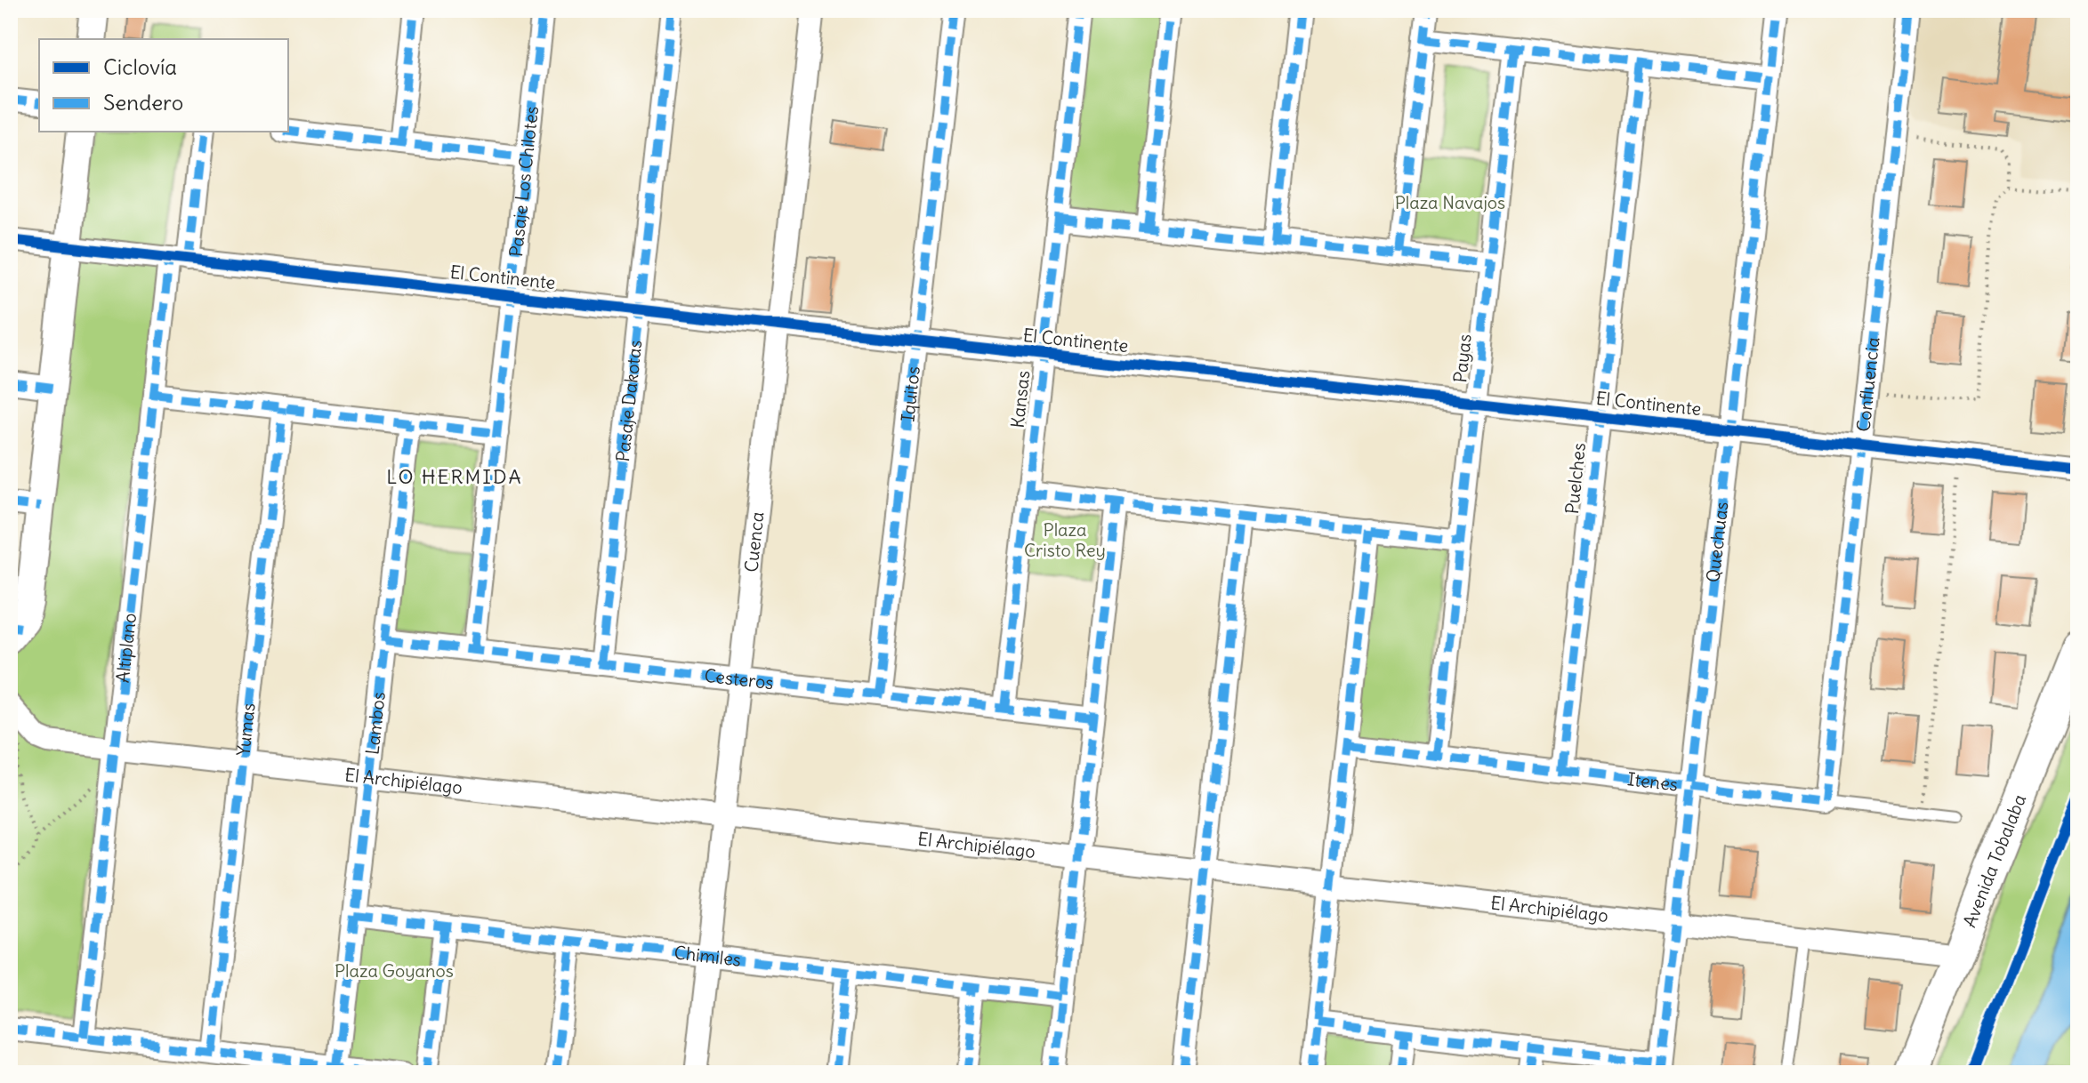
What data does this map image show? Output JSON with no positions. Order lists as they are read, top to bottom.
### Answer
{
  "streets": {
    "main road": ["Avenida Tobalaba"],
    "street": [
      "Pasaje Los Chilotes",
      "El Continente",
      "Payas",
      "Confluencia",
      "Iquitos",
      "Kansas",
      "Pasaje Dakotas",
      "Puelches",
      "Cuenca",
      "Quechuas",
      "Altiplano",
      "Cesteros",
      "Lambos",
      "Yumas",
      "El Archipiélago",
      "Itenes",
      "Chimiles"
    ]
  },
  "crossings": [
    ["Pasaje Los Chilotes", "El Continente"],
    ["Pasaje Los Chilotes", "Cesteros"],
    ["El Continente", "Payas"],
    ["El Continente", "Confluencia"],
    ["El Continente", "Iquitos"],
    ["El Continente", "Kansas"],
    ["El Continente", "Pasaje Dakotas"],
    ["El Continente", "Puelches"],
    ["El Continente", "Cuenca"],
    ["El Continente", "Quechuas"],
    ["El Continente", "Altiplano"],
    ["Payas", "Itenes"],
    ["Confluencia", "Itenes"],
    ["Iquitos", "Cesteros"],
    ["Kansas", "Cesteros"],
    ["Pasaje Dakotas", "Cesteros"],
    ["Puelches", "Itenes"],
    ["Cuenca", "Cesteros"],
    ["Cuenca", "El Archipiélago"],
    ["Cuenca", "Chimiles"],
    ["Quechuas", "El Archipiélago"],
    ["Quechuas", "Itenes"],
    ["Altiplano", "El Archipiélago"],
    ["Cesteros", "Lambos"],
    ["Lambos", "El Archipiélago"],
    ["Lambos", "Chimiles"],
    ["Yumas", "El Archipiélago"],
    ["El Archipiélago", "Avenida Tobalaba"]
  ],
  "districts": ["LO HERMIDA"],
  "parks": ["Plaza Navajos", "Plaza Cristo Rey", "Plaza Goyanos"],
  "legend": ["Ciclovía", "Sendero"]
}
